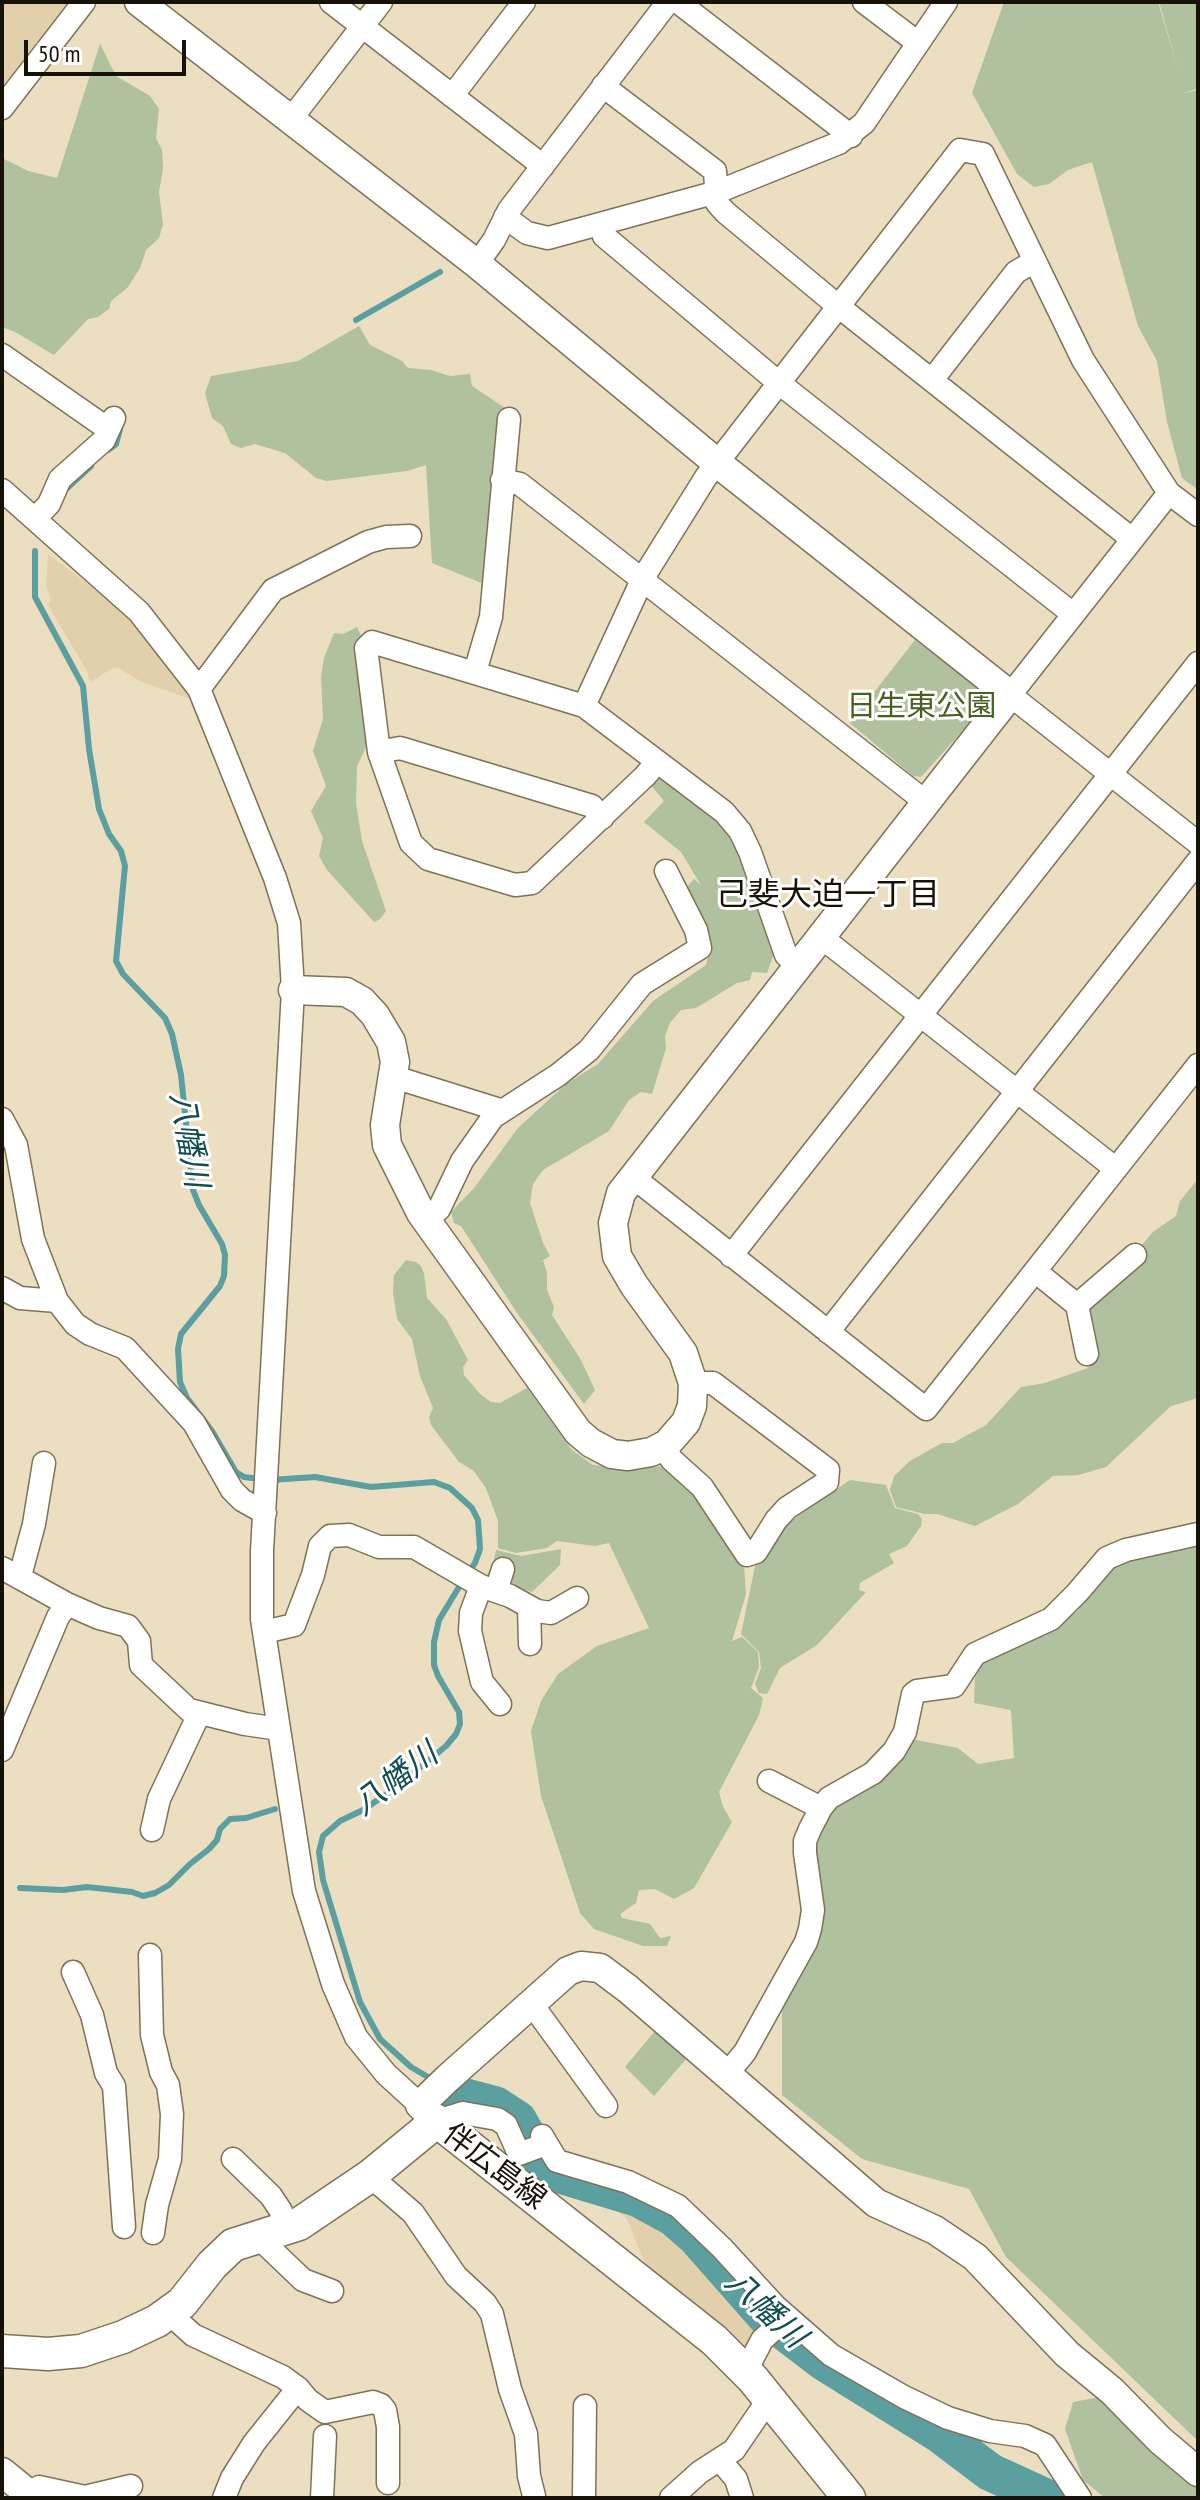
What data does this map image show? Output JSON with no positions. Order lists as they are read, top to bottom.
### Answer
{
  "streets": {
    "main road": ["伴広島線"]
  },
  "districts": ["己斐大迫一丁目"],
  "water": ["八幡川"],
  "parks": ["日生東公園"],
  "scale_bar": "50 m"
}
